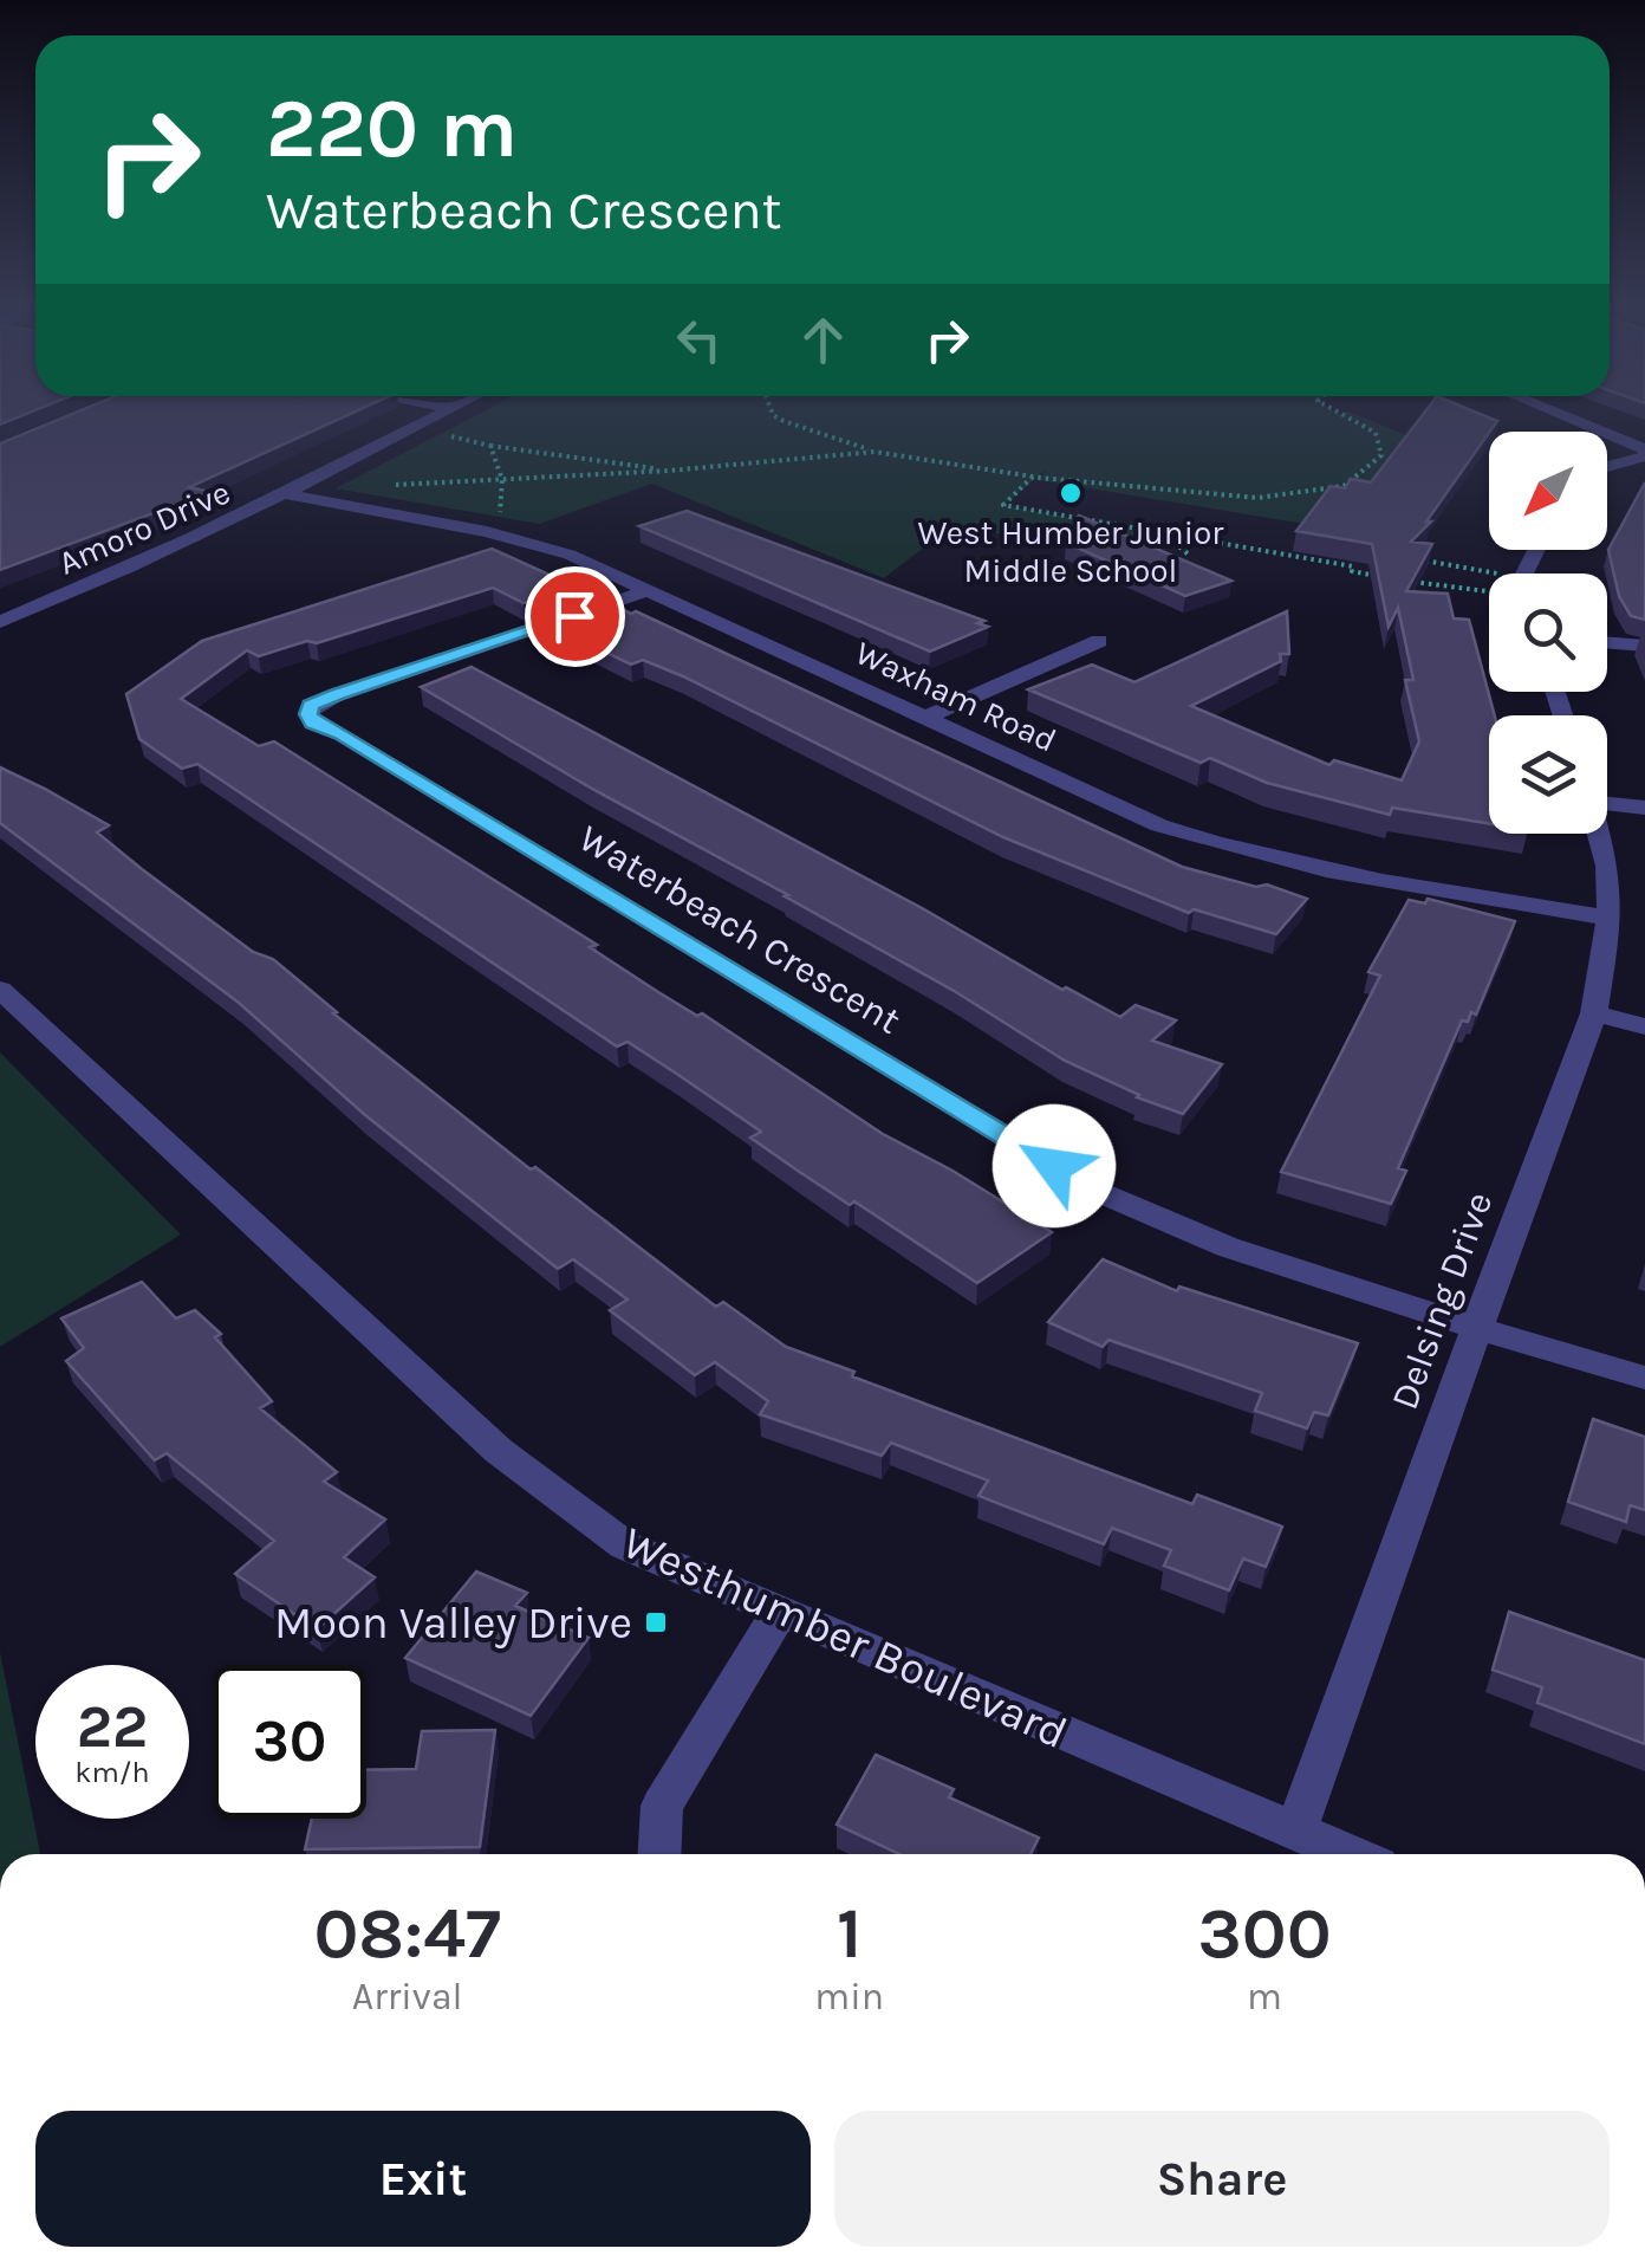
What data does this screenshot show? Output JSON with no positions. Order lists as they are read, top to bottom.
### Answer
{
  "streets": {
    "street": [
      "Amoro Drive",
      "Waxham Road",
      "Waterbeach Crescent",
      "Delsing Drive",
      "Westhumber Boulevard"
    ]
  },
  "crossings": [
    ["Amoro Drive", "Waxham Road"],
    ["Waxham Road", "Waterbeach Crescent"],
    ["Waxham Road", "Delsing Drive"],
    ["Waterbeach Crescent", "Delsing Drive"],
    ["Delsing Drive", "Westhumber Boulevard"]
  ],
  "places": {
    "other": ["West Humber Junior Middle School"],
    "transit": ["Moon Valley Drive"]
  },
  "north": "bottom left",
  "page": {
    "turn": ["220 m", "Waterbeach Crescent"],
    "speed": "22 km/h",
    "limit": "30",
    "eta": [
      "08:47",
      "Arrival",
      "1",
      "min",
      "300",
      "m"
    ],
    "buttons": ["Exit", "Share"]
  }
}
